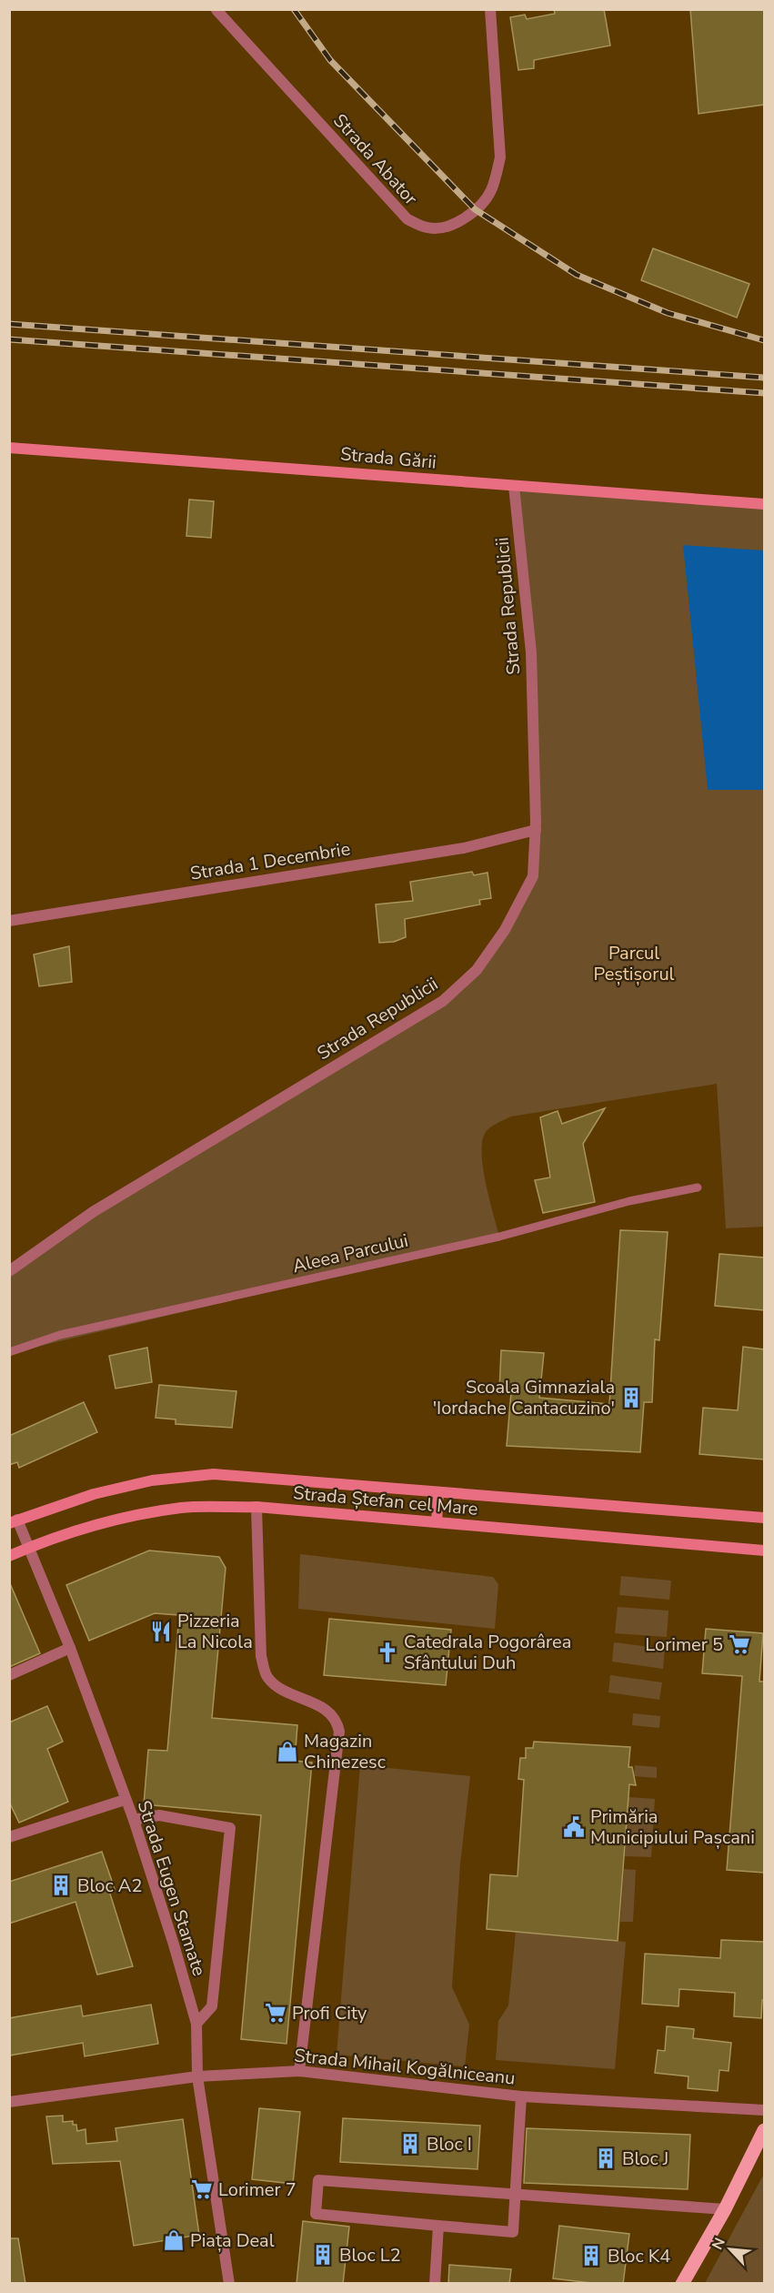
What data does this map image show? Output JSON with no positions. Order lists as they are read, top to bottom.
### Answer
{
  "streets": {
    "main road": ["Strada Gării", "Strada Ștefan cel Mare"],
    "street": [
      "Strada Abator",
      "Strada Republicii",
      "Strada 1 Decembrie",
      "Strada Eugen Stamate",
      "Strada Mihail Kogălniceanu"
    ],
    "lane": ["Aleea Parcului"]
  },
  "crossings": [
    ["Strada Gării", "Strada Republicii"],
    ["Strada Republicii", "Strada 1 Decembrie"],
    ["Strada Ștefan cel Mare", "Strada Eugen Stamate"],
    ["Strada Eugen Stamate", "Strada Mihail Kogălniceanu"]
  ],
  "parks": ["Parcul Peștișorul"],
  "places": {
    "building": [
      "Scoala Gimnaziala 'Iordache Cantacuzino'",
      "Bloc A2",
      "Bloc I",
      "Bloc J",
      "Bloc L2",
      "Bloc K4"
    ],
    "restaurant": ["Pizzeria La Nicola"],
    "supermarket": ["Lorimer 5", "Profi City", "Lorimer 7"],
    "church": ["Catedrala Pogorârea Sfântului Duh"],
    "shop": ["Magazin Chinezesc", "Piața Deal"],
    "public building": ["Primăria Municipiului Pașcani"]
  },
  "north": "top left"
}
